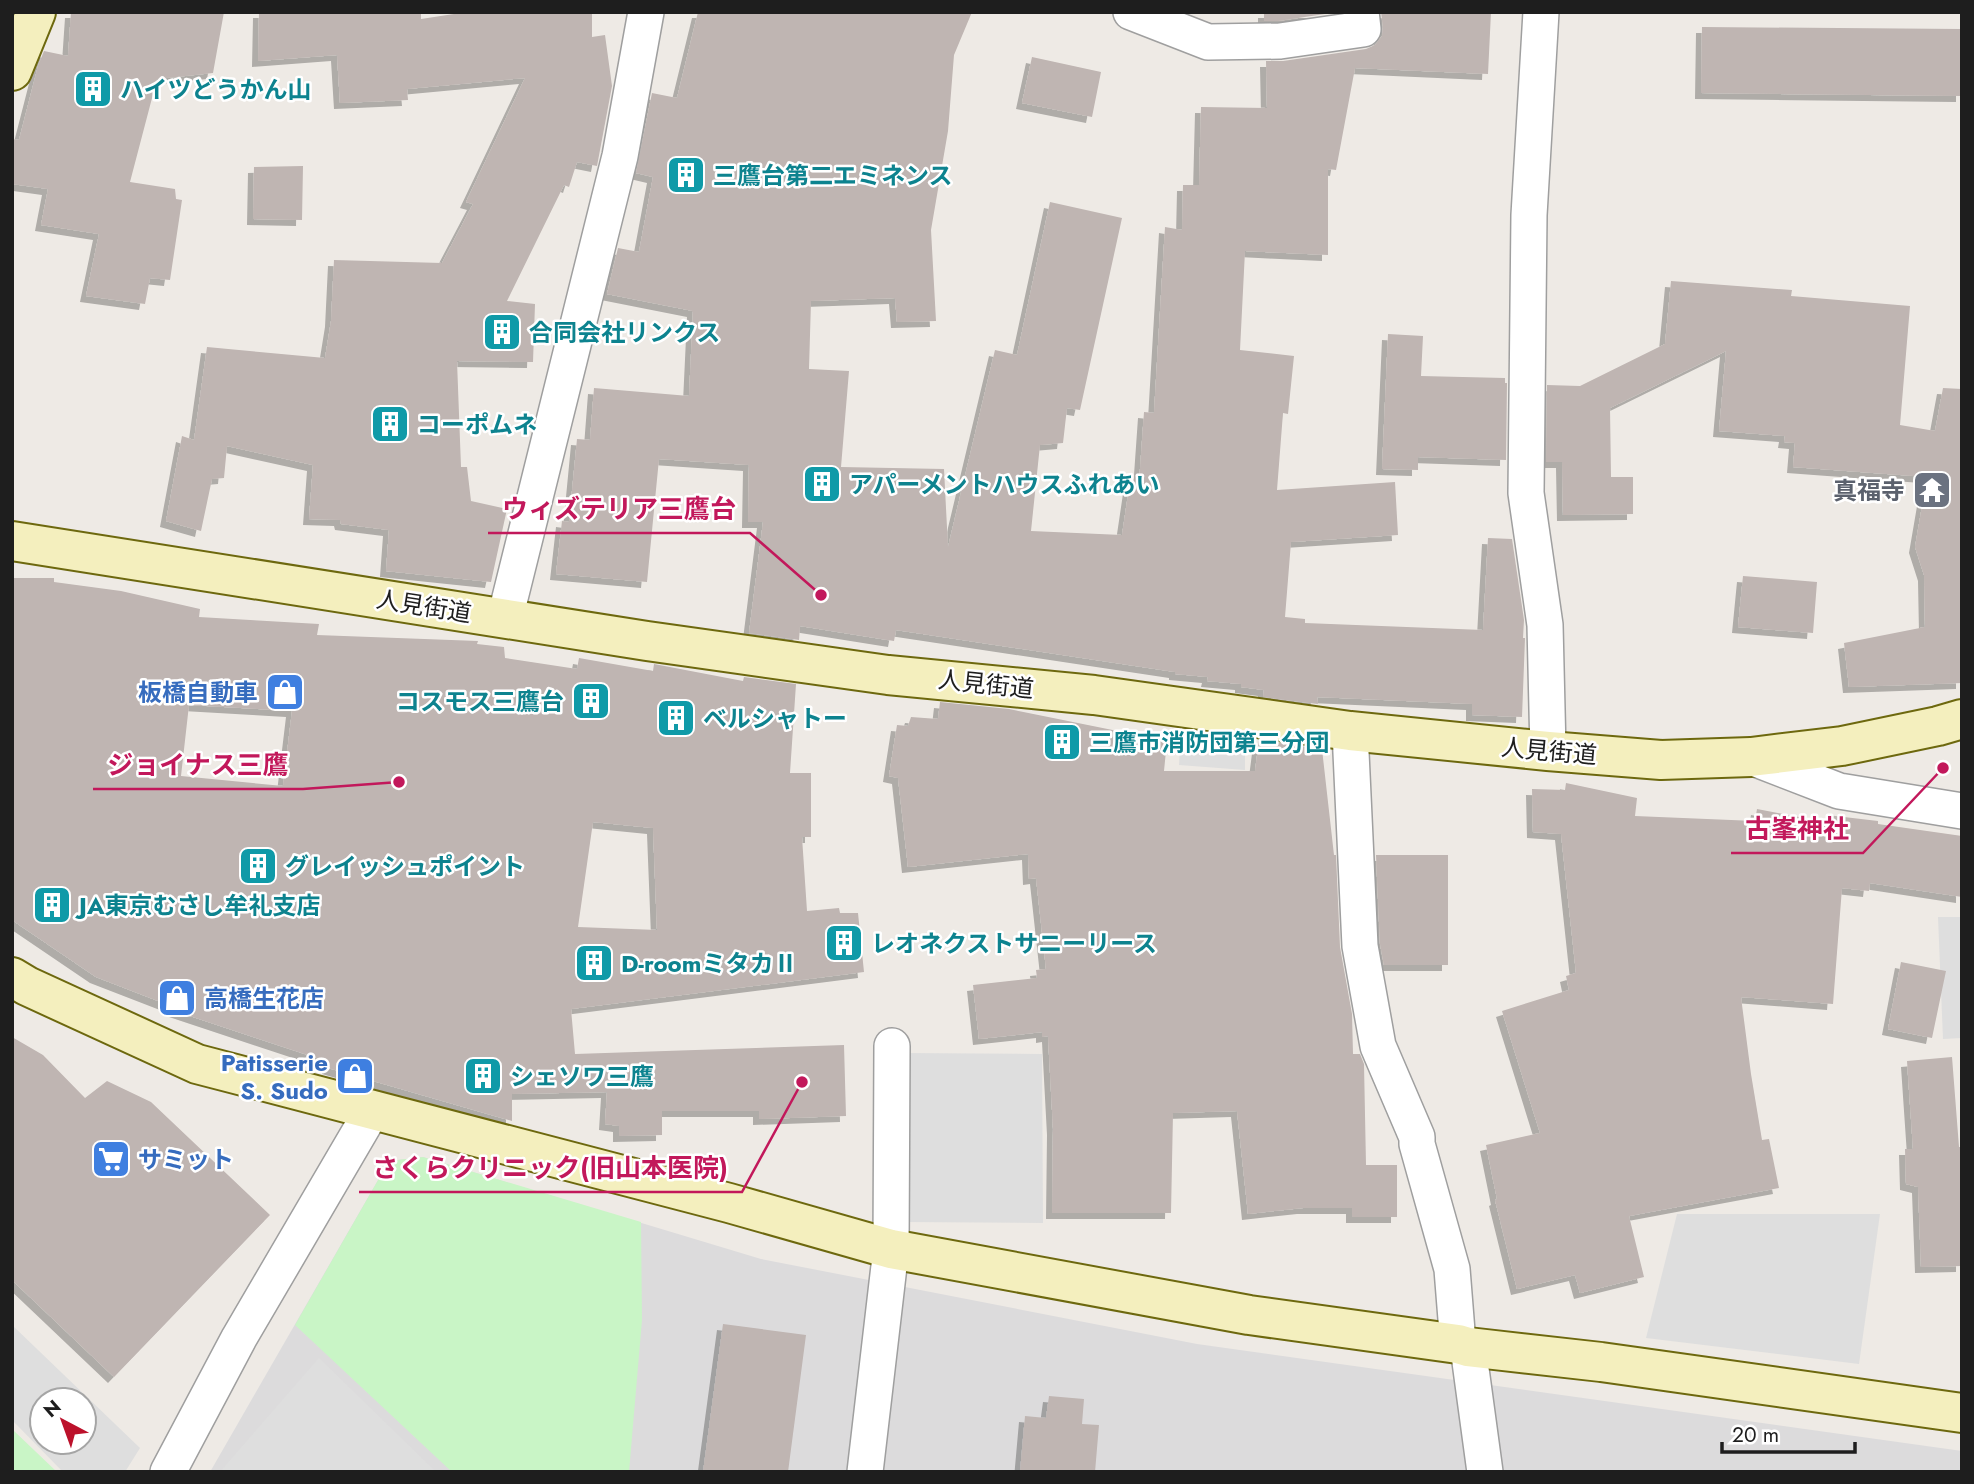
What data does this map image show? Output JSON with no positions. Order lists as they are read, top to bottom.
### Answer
{
  "streets": {
    "street": ["人見街道"]
  },
  "places": {
    "building": [
      "ハイツどうかん山",
      "三鷹台第二エミネンス",
      "合同会社リンクス",
      "コーポムネ",
      "アパーメントハウスふれあい",
      "コスモス三鷹台",
      "ベルシャトー",
      "三鷹市消防団第三分団",
      "グレイッシュポイント",
      "JA東京むさし牟礼支店",
      "レオネクストサニーリース",
      "D-roomミタカⅡ",
      "シェソワ三鷹"
    ],
    "temple": ["真福寺"],
    "other": [
      "ウィズテリア三鷹台",
      "古峯神社",
      "ジョイナス三鷹",
      "さくらクリニック(旧山本医院)"
    ],
    "shop": ["板橋自動車", "高橋生花店", "Patisserie S. Sudo"],
    "supermarket": ["サミット"]
  },
  "scale_bar": "20 m",
  "north": "top left"
}
